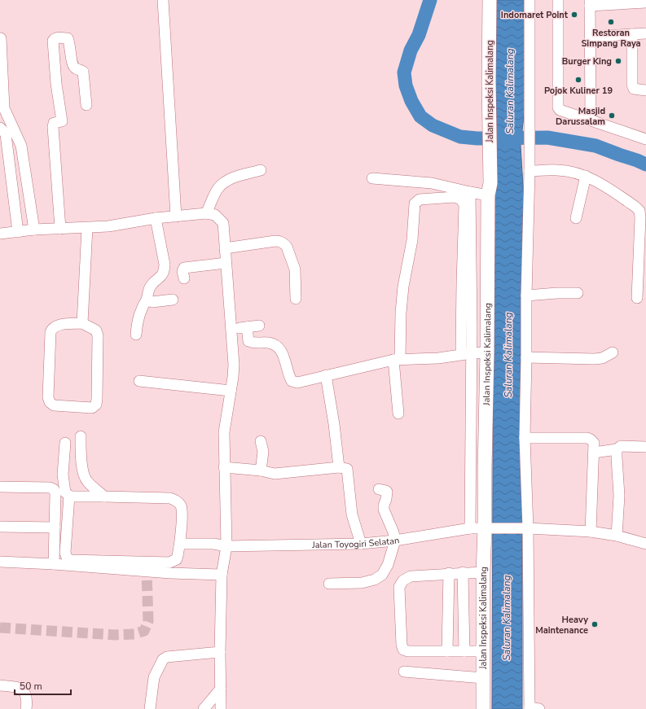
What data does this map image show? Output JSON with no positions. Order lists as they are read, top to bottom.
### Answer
{
  "streets": {
    "main road": ["Jalan Inspeksi Kalimalang"],
    "street": ["Jalan Toyogiri Selatan"]
  },
  "crossings": [
    ["Jalan Inspeksi Kalimalang", "Jalan Toyogiri Selatan"]
  ],
  "water": ["Saluran Kalimalang"],
  "places": [
    "Indomaret Point",
    "Restoran Simpang Raya",
    "Burger King",
    "Pojok Kuliner 19",
    "Masjid Darussalam",
    "Heavy Maintenance"
  ],
  "scale_bar": "50 m"
}
